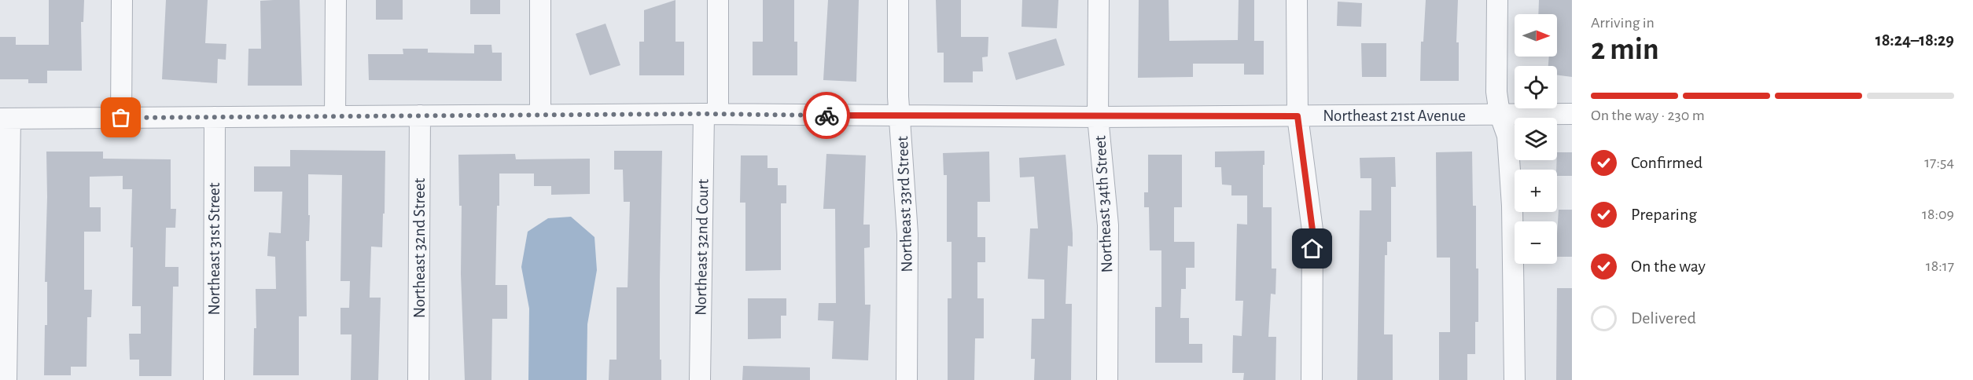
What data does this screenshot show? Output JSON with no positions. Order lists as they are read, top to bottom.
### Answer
{
  "streets": {
    "street": [
      "Northeast 21st Avenue",
      "Northeast 33rd Street",
      "Northeast 34th Street",
      "Northeast 32nd Court",
      "Northeast 32nd Street",
      "Northeast 31st Street"
    ]
  },
  "crossings": [
    ["Northeast 21st Avenue", "Northeast 33rd Street"],
    ["Northeast 21st Avenue", "Northeast 34th Street"],
    ["Northeast 21st Avenue", "Northeast 32nd Court"],
    ["Northeast 21st Avenue", "Northeast 32nd Street"],
    ["Northeast 21st Avenue", "Northeast 31st Street"]
  ],
  "north": "right",
  "page": {
    "heading": ["2 min", "Arriving in", "18:24–18:29"],
    "map_buttons": ["+", "−"],
    "bar": "On the way · 230 m",
    "list": [
      ["Confirmed", "17:54"],
      ["Preparing", "18:09"],
      ["On the way", "18:17"],
      "Delivered"
    ]
  }
}
